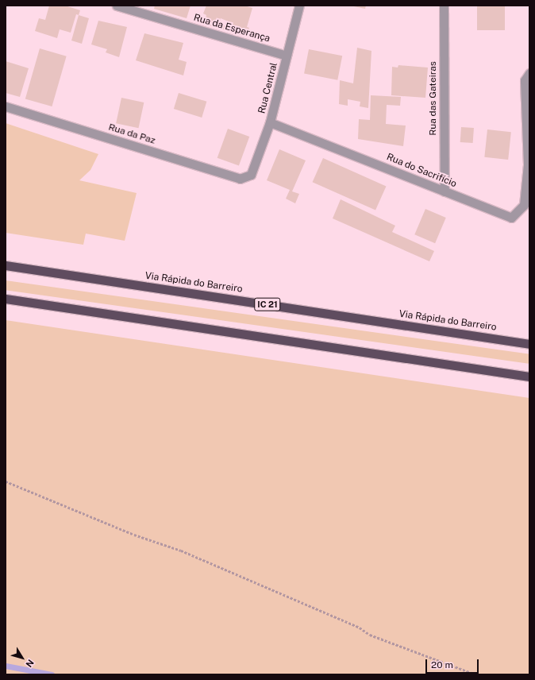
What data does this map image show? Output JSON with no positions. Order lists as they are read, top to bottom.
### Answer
{
  "streets": {
    "highway": ["Via Rápida do Barreiro", "IC 21"],
    "street": [
      "Rua da Esperança",
      "Rua Central",
      "Rua das Gateiras",
      "Rua da Paz",
      "Rua do Sacrifício"
    ]
  },
  "crossings": [
    ["Rua da Esperança", "Rua Central"],
    ["Rua Central", "Rua da Paz"],
    ["Rua Central", "Rua do Sacrifício"],
    ["Rua das Gateiras", "Rua do Sacrifício"]
  ],
  "scale_bar": "20 m",
  "north": "bottom right"
}
